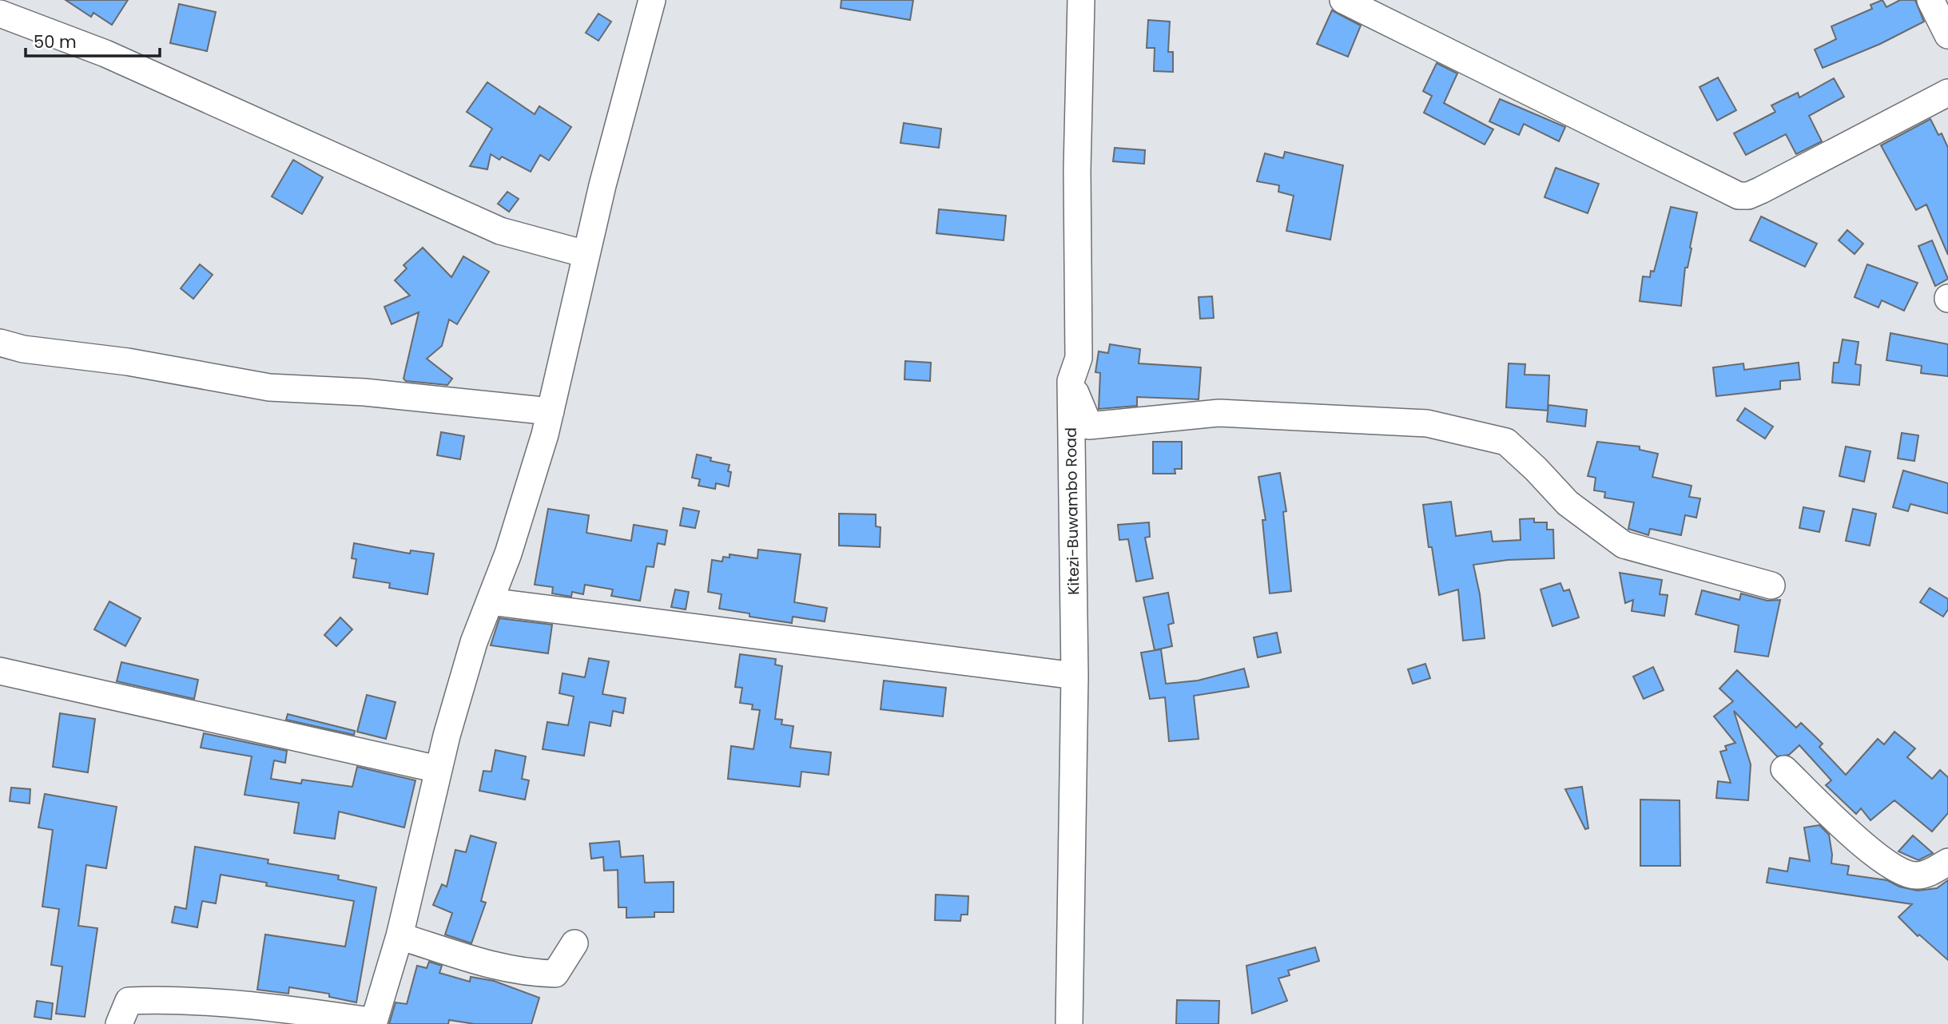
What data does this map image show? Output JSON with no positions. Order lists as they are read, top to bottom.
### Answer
{
  "streets": {
    "street": ["Kitezi-Buwambo Road"]
  },
  "scale_bar": "50 m"
}
